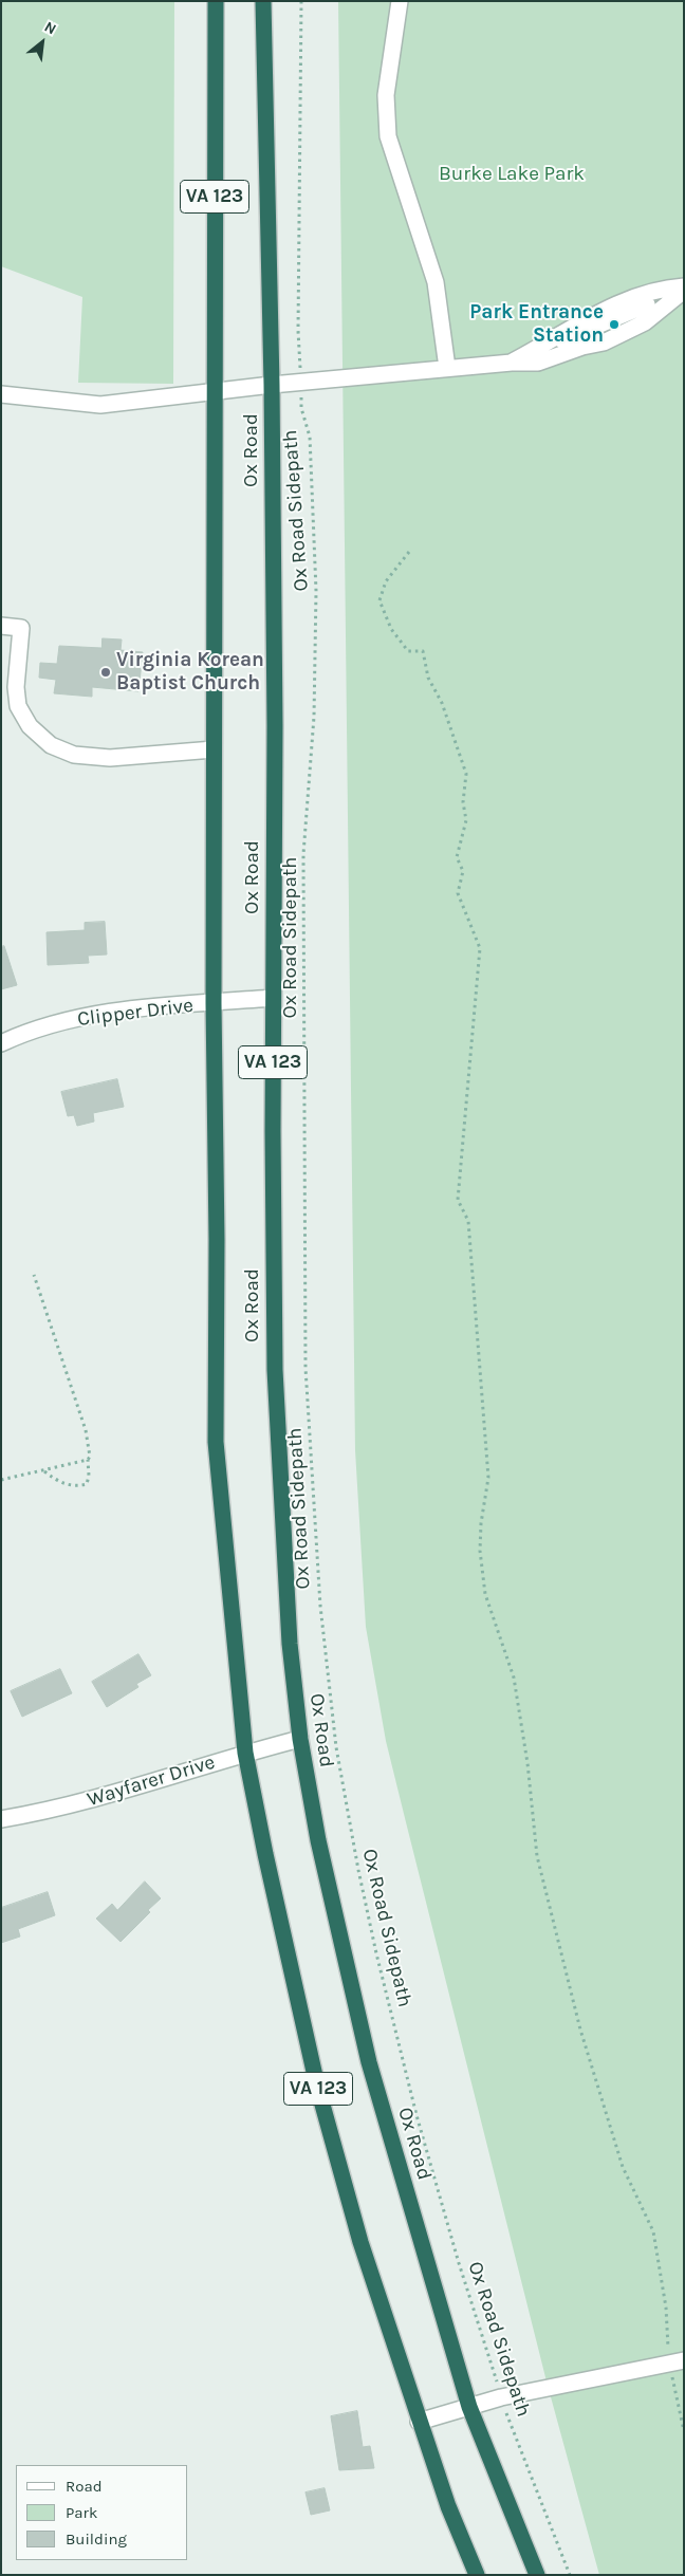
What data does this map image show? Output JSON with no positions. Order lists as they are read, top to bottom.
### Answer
{
  "streets": {
    "highway": ["VA 123", "Ox Road"],
    "street": ["Clipper Drive", "Wayfarer Drive"],
    "path": ["Ox Road Sidepath"]
  },
  "crossings": [
    ["Ox Road", "Clipper Drive"],
    ["Ox Road", "Wayfarer Drive"]
  ],
  "parks": ["Burke Lake Park"],
  "places": ["Park Entrance Station", "Virginia Korean Baptist Church"],
  "legend": ["Road", "Park", "Building"],
  "north": "top right"
}
